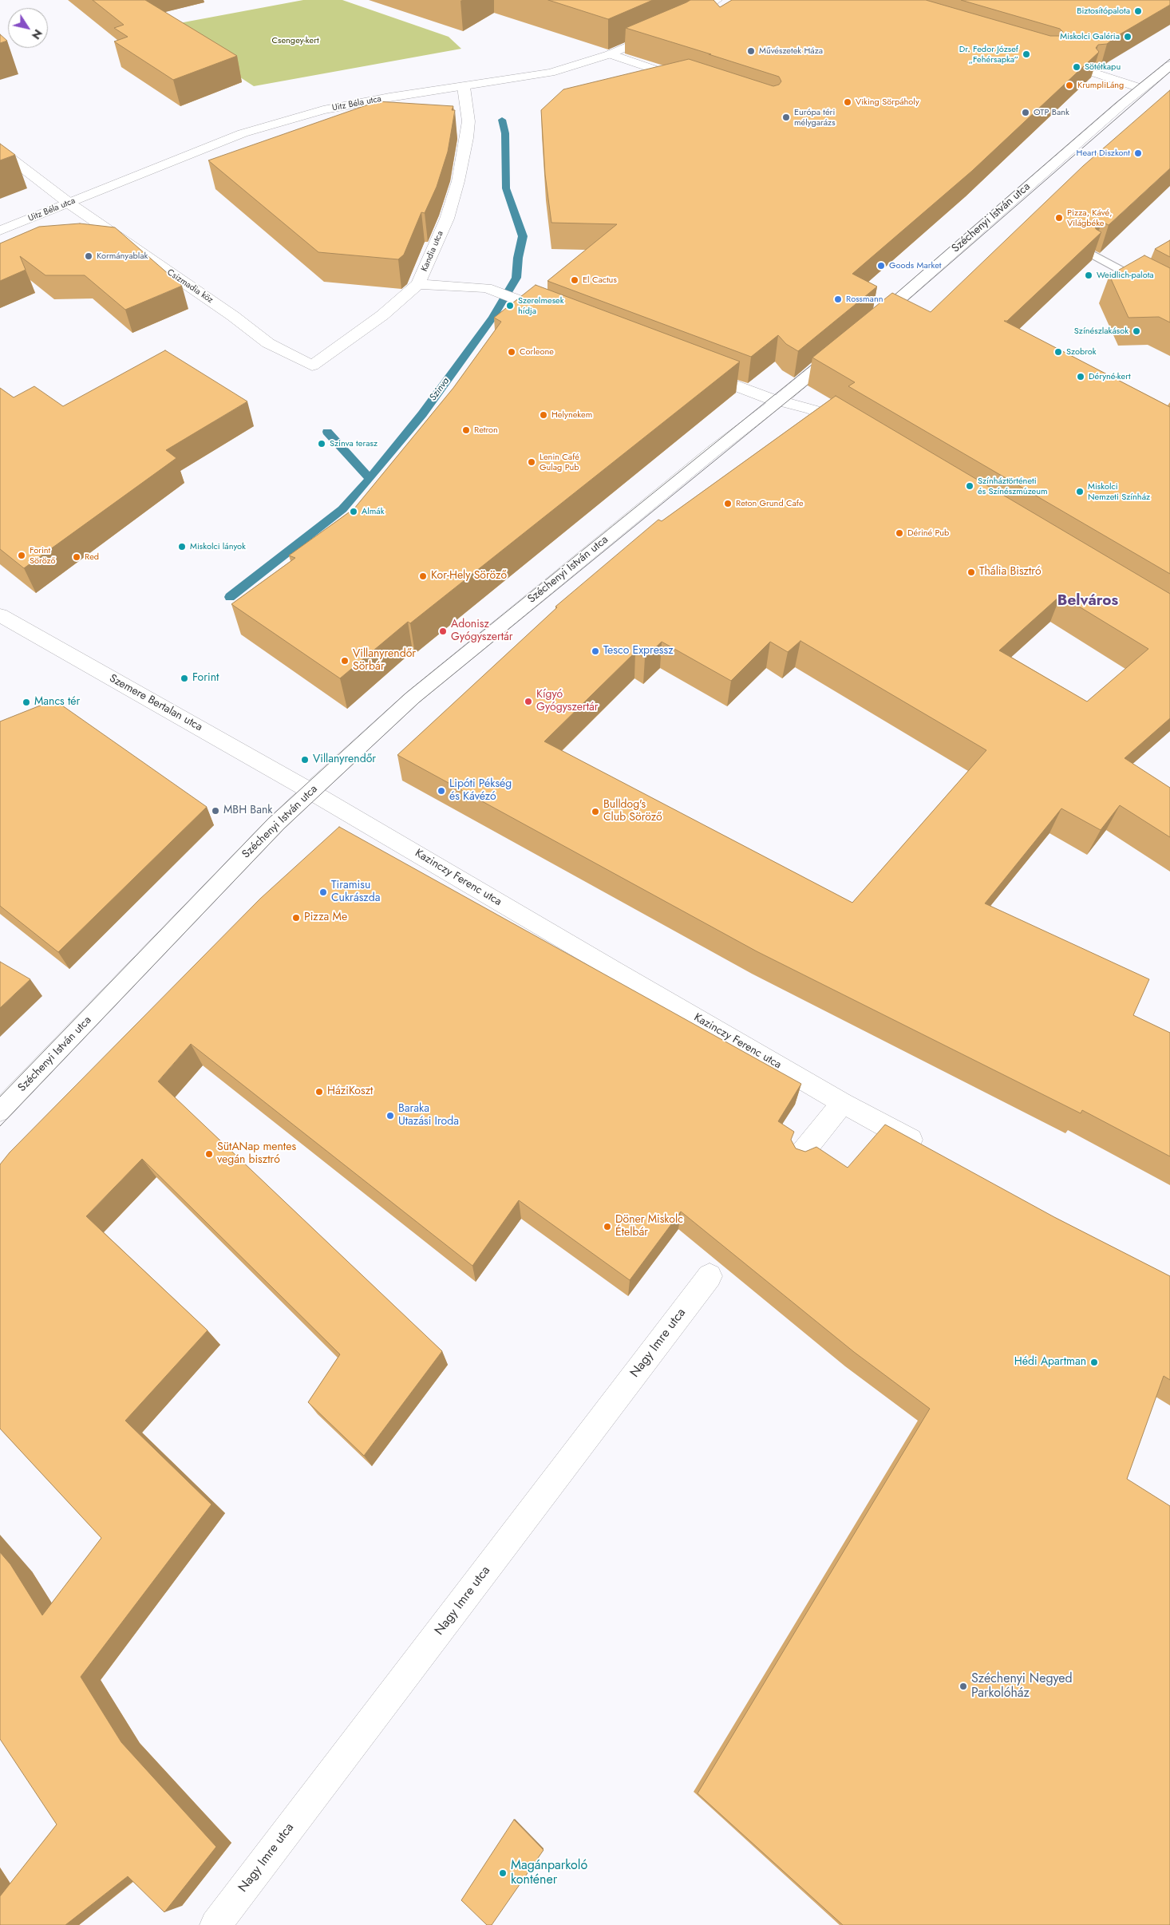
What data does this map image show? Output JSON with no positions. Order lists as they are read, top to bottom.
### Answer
{
  "streets": {
    "street": [
      "Uitz Béla utca",
      "Széchenyi István utca",
      "Kandia utca",
      "Csizmadia köz",
      "Szemere Bertalan utca",
      "Kazinczy Ferenc utca",
      "Nagy Imre utca"
    ]
  },
  "crossings": [
    ["Uitz Béla utca", "Kandia utca"],
    ["Uitz Béla utca", "Csizmadia köz"],
    ["Széchenyi István utca", "Szemere Bertalan utca"],
    ["Széchenyi István utca", "Kazinczy Ferenc utca"],
    ["Kandia utca", "Csizmadia köz"],
    ["Szemere Bertalan utca", "Kazinczy Ferenc utca"]
  ],
  "districts": ["Belváros"],
  "water": ["Szinva"],
  "parks": ["Csengey-kert"],
  "places": [
    "Biztosítópalota",
    "Miskolci Galéria",
    "Művészetek Háza",
    "Dr. Fedor József „Fehérsapka”",
    "Sötétkapu",
    "KrumpliLáng",
    "Viking Sörpáholy",
    "OTP Bank",
    "Európa téri mélygarázs",
    "Heart Diszkont",
    "Pizza, Kávé, Világbéke",
    "Kormányablak",
    "Goods Market",
    "Weidlich-palota",
    "El Cactus",
    "Rossmann",
    "Szerelmesek hídja",
    "Színészlakások",
    "Corleone",
    "Szobrok",
    "Déryné-kert",
    "Helynekem",
    "Retron",
    "Szinva terasz",
    "Lenin Café Gulag Pub",
    "Színháztörténeti és Színészmúzeum",
    "Miskolci Nemzeti Színház",
    "Reton Grund Cafe",
    "Almák",
    "Dériné Pub",
    "Miskolci lányok",
    "Forint Söröző",
    "Red",
    "Thália Bisztró",
    "Kor-Hely Söröző",
    "Adonisz Gyógyszertár",
    "Tesco Expressz",
    "Villanyrendőr Sörbár",
    "Forint",
    "Kígyó Gyógyszertár",
    "Mancs tér",
    "Villanyrendőr",
    "Lipóti Pékség és Kávézó",
    "MBH Bank",
    "Bulldog's Club Söröző",
    "Tiramisu Cukrászda",
    "Pizza Me",
    "HáziKoszt",
    "Baraka Utazási Iroda",
    "SütANap mentes vegán bisztró",
    "Döner Miskolc Ételbár",
    "Hédi Apartman",
    "Széchenyi Negyed Parkolóház",
    "Magánparkoló konténer"
  ],
  "north": "bottom right"
}
